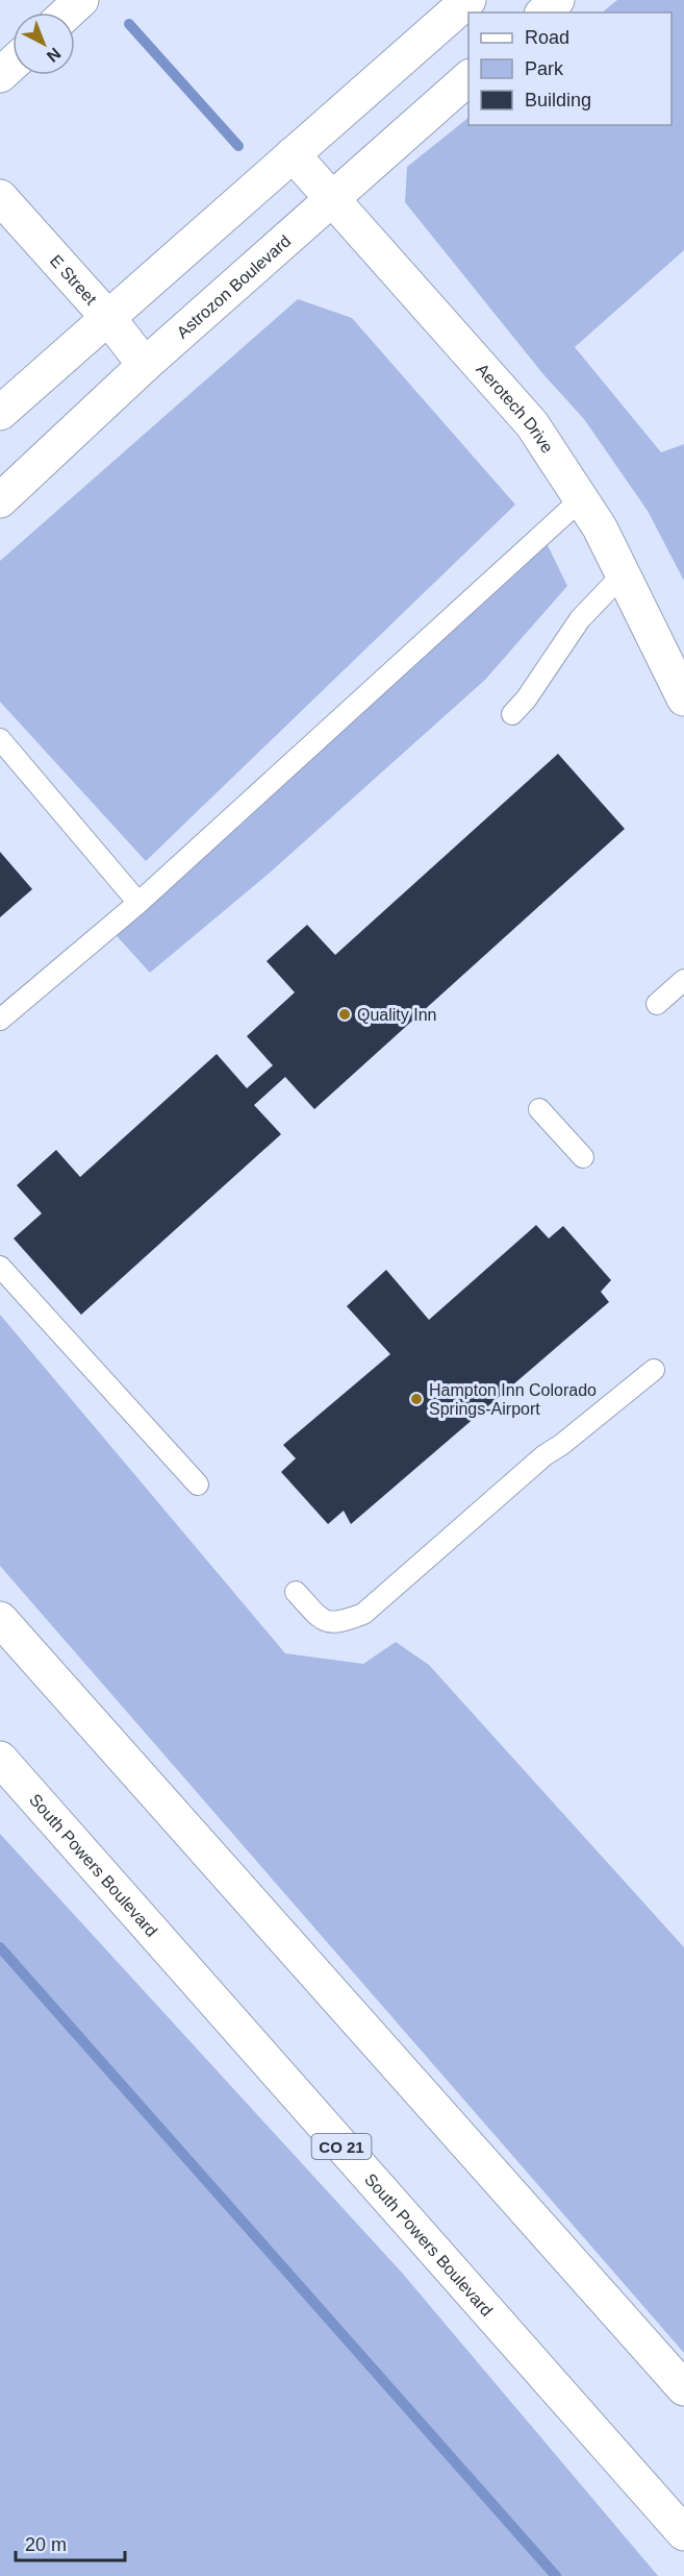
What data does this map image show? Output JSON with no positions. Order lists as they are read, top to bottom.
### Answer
{
  "streets": {
    "main road": [
      "E Street",
      "Astrozon Boulevard",
      "Aerotech Drive",
      "South Powers Boulevard",
      "CO 21"
    ]
  },
  "crossings": [
    ["E Street", "Astrozon Boulevard"],
    ["Astrozon Boulevard", "Aerotech Drive"]
  ],
  "places": ["Quality Inn", "Hampton Inn Colorado Springs-Airport"],
  "legend": ["Road", "Park", "Building"],
  "scale_bar": "20 m",
  "north": "bottom right"
}
